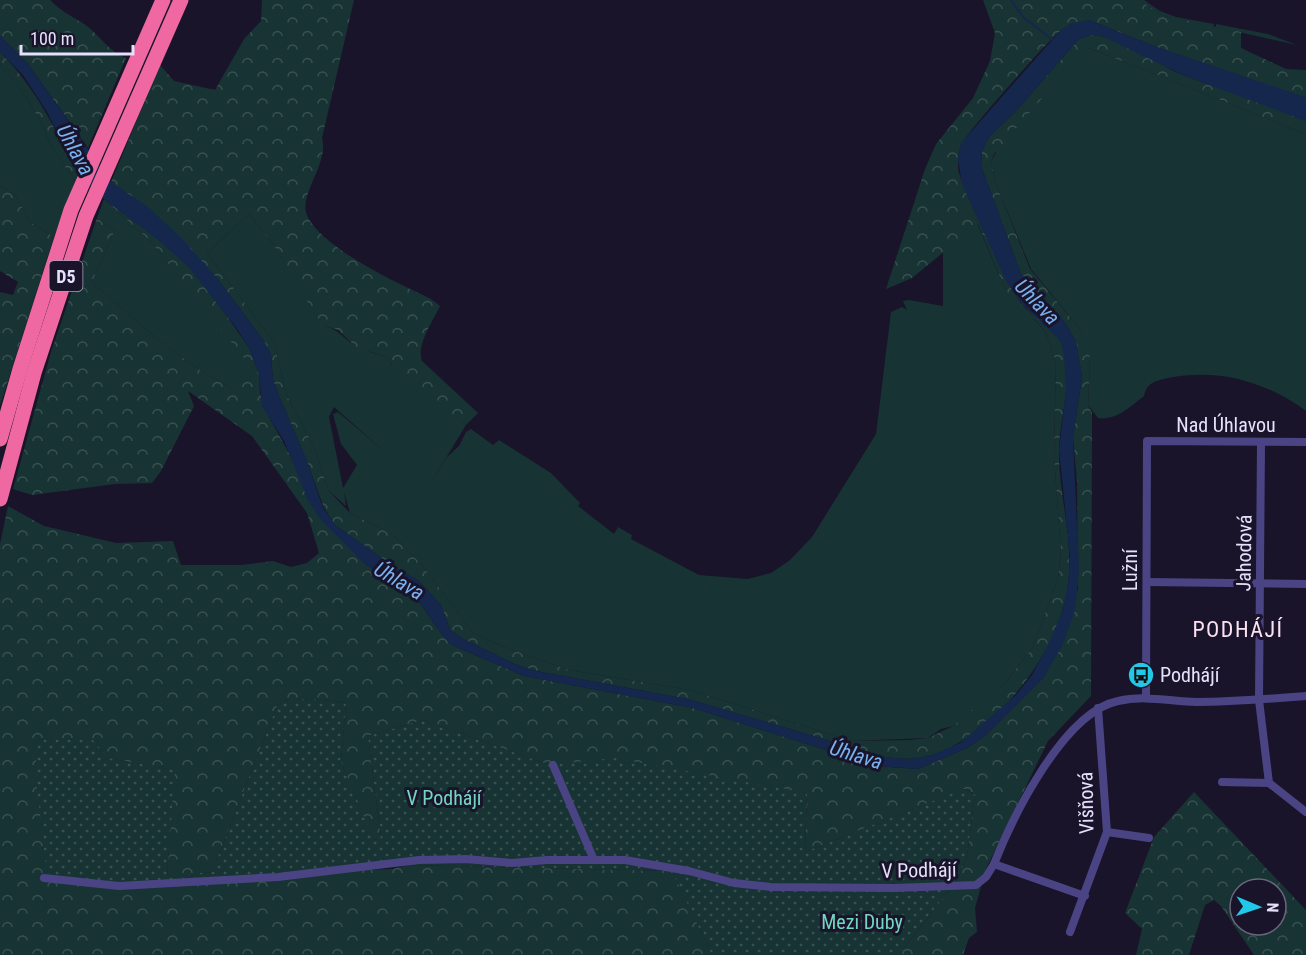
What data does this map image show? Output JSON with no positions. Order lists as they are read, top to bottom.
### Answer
{
  "streets": {
    "highway": ["D5"],
    "street": [
      "Nad Úhlavou",
      "Jahodová",
      "Lužní",
      "Višňová",
      "V Podhájí"
    ]
  },
  "crossings": [
    ["Nad Úhlavou", "Jahodová"],
    ["Nad Úhlavou", "Lužní"],
    ["Jahodová", "V Podhájí"],
    ["Lužní", "V Podhájí"],
    ["Višňová", "V Podhájí"]
  ],
  "districts": ["PODHÁJÍ"],
  "water": ["Úhlava"],
  "parks": ["V Podhájí", "Mezi Duby"],
  "places": {
    "bus stop": ["Podhájí"]
  },
  "scale_bar": "100 m",
  "north": "right"
}
